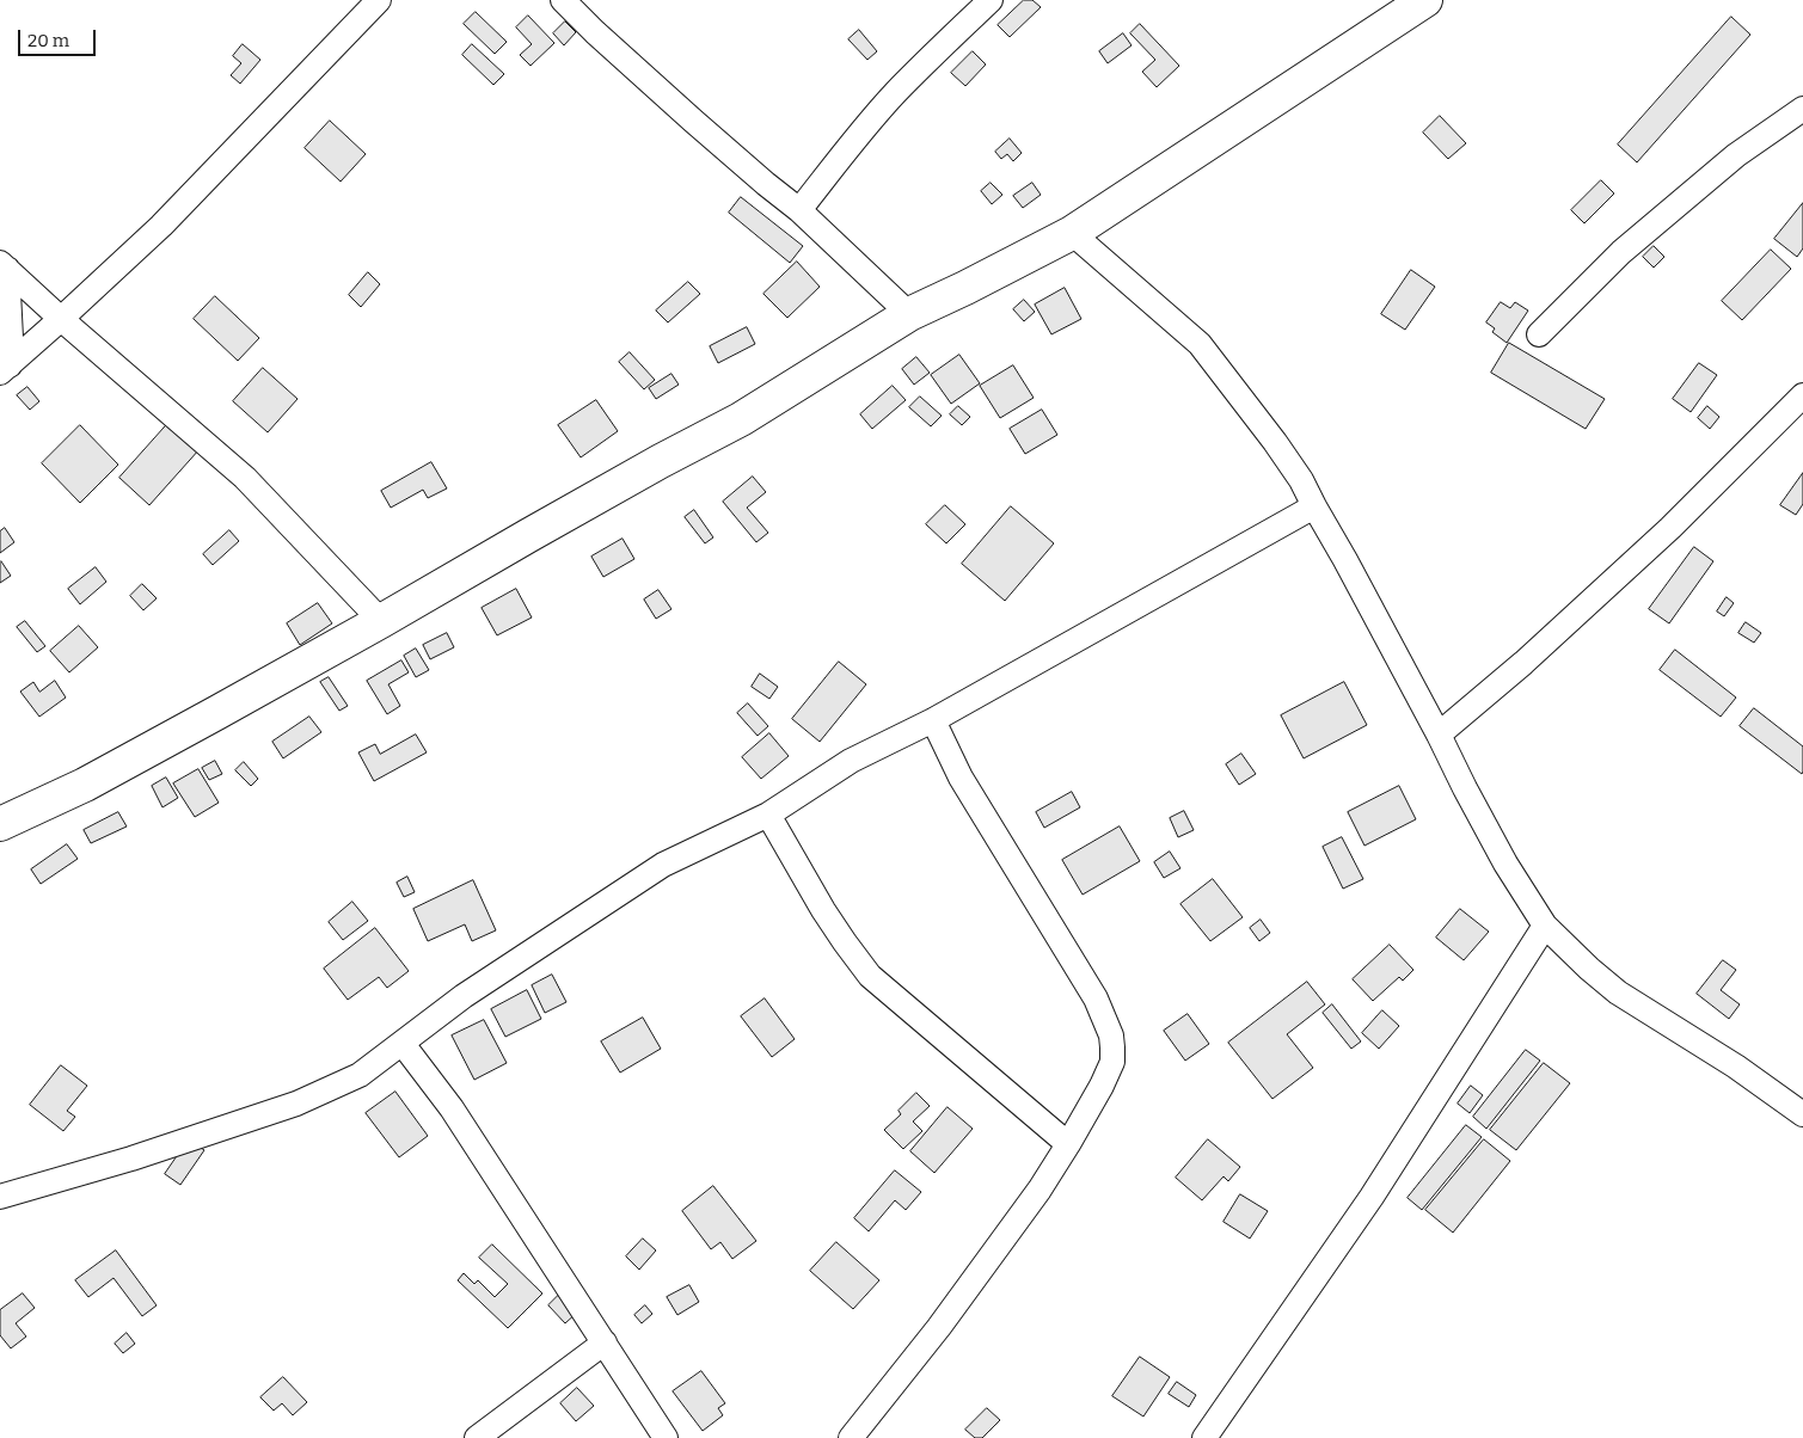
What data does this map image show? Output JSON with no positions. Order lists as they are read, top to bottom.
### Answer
{
  "scale_bar": "20 m"
}
